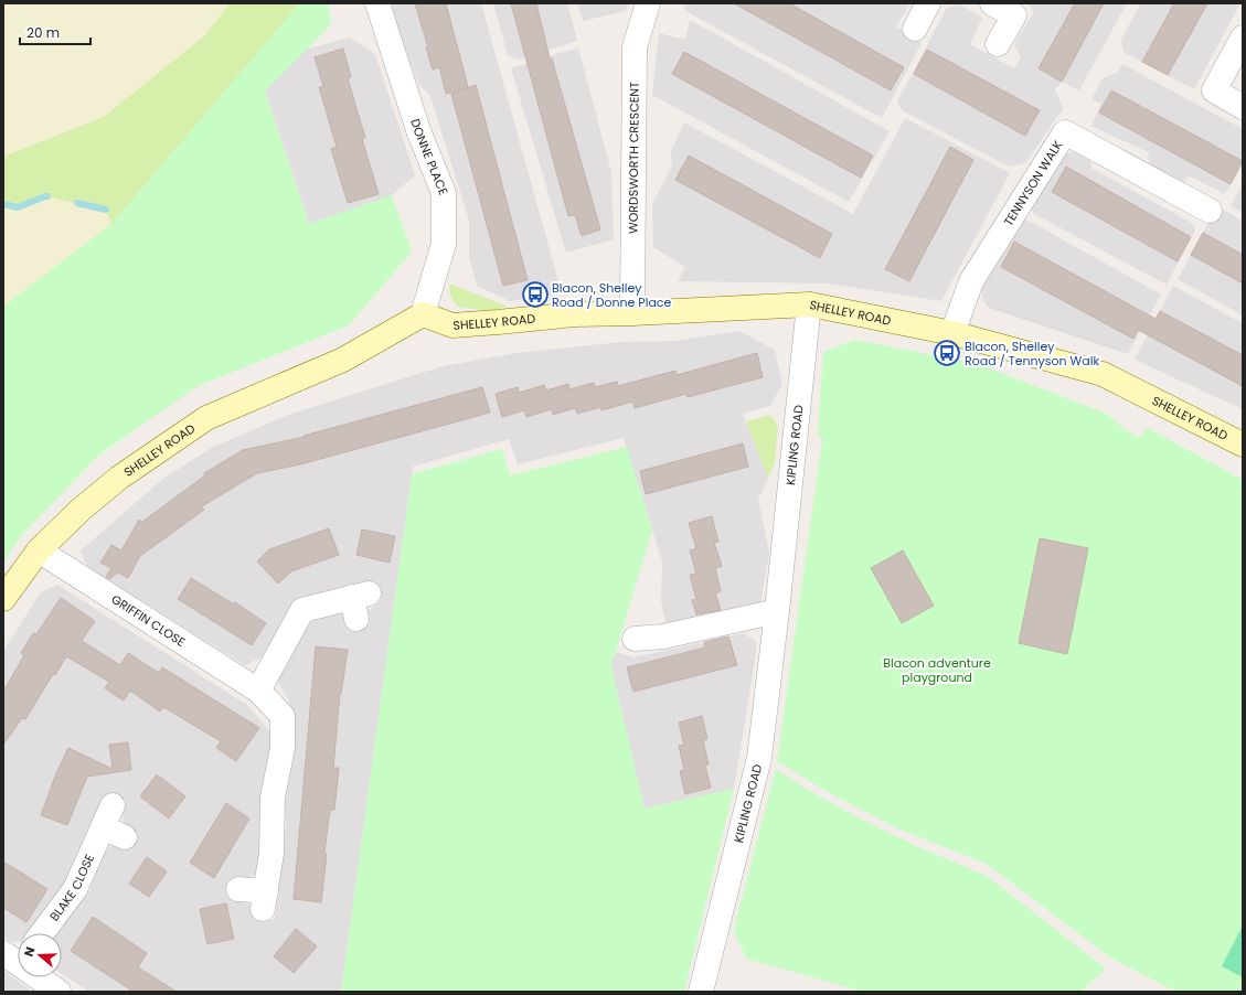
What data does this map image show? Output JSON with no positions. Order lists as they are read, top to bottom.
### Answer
{
  "streets": {
    "street": [
      "DONNE PLACE",
      "WORDSWORTH CRESCENT",
      "TENNYSON WALK",
      "SHELLEY ROAD",
      "KIPLING ROAD",
      "GRIFFIN CLOSE",
      "BLAKE CLOSE"
    ]
  },
  "crossings": [
    ["DONNE PLACE", "SHELLEY ROAD"],
    ["WORDSWORTH CRESCENT", "SHELLEY ROAD"],
    ["TENNYSON WALK", "SHELLEY ROAD"],
    ["SHELLEY ROAD", "KIPLING ROAD"],
    ["SHELLEY ROAD", "GRIFFIN CLOSE"]
  ],
  "parks": ["Blacon adventure playground"],
  "places": {
    "bus stop": ["Blacon, Shelley Road / Donne Place", "Blacon, Shelley Road / Tennyson Walk"]
  },
  "scale_bar": "20 m",
  "north": "left"
}
